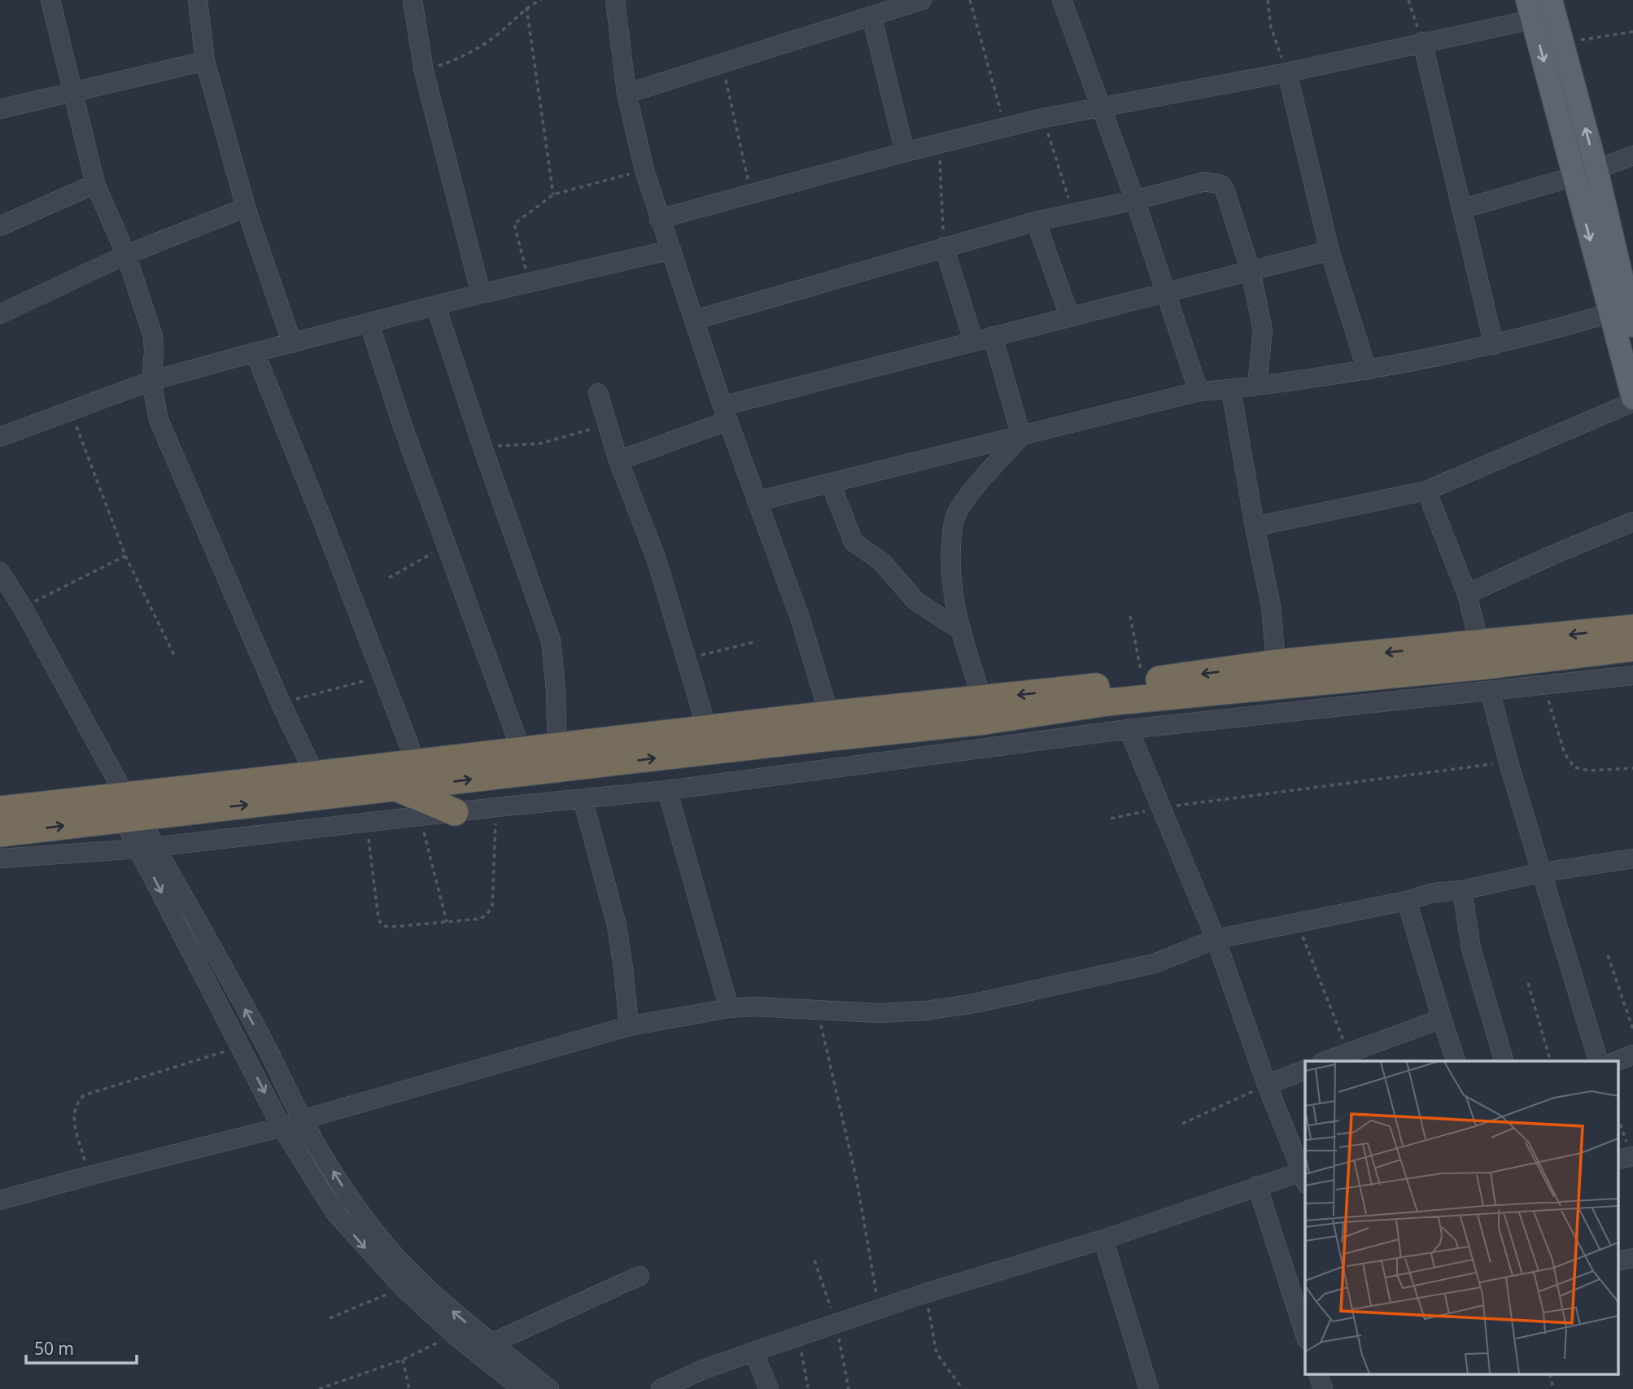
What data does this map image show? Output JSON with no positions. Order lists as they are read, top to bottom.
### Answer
{
  "scale_bar": "50 m"
}
